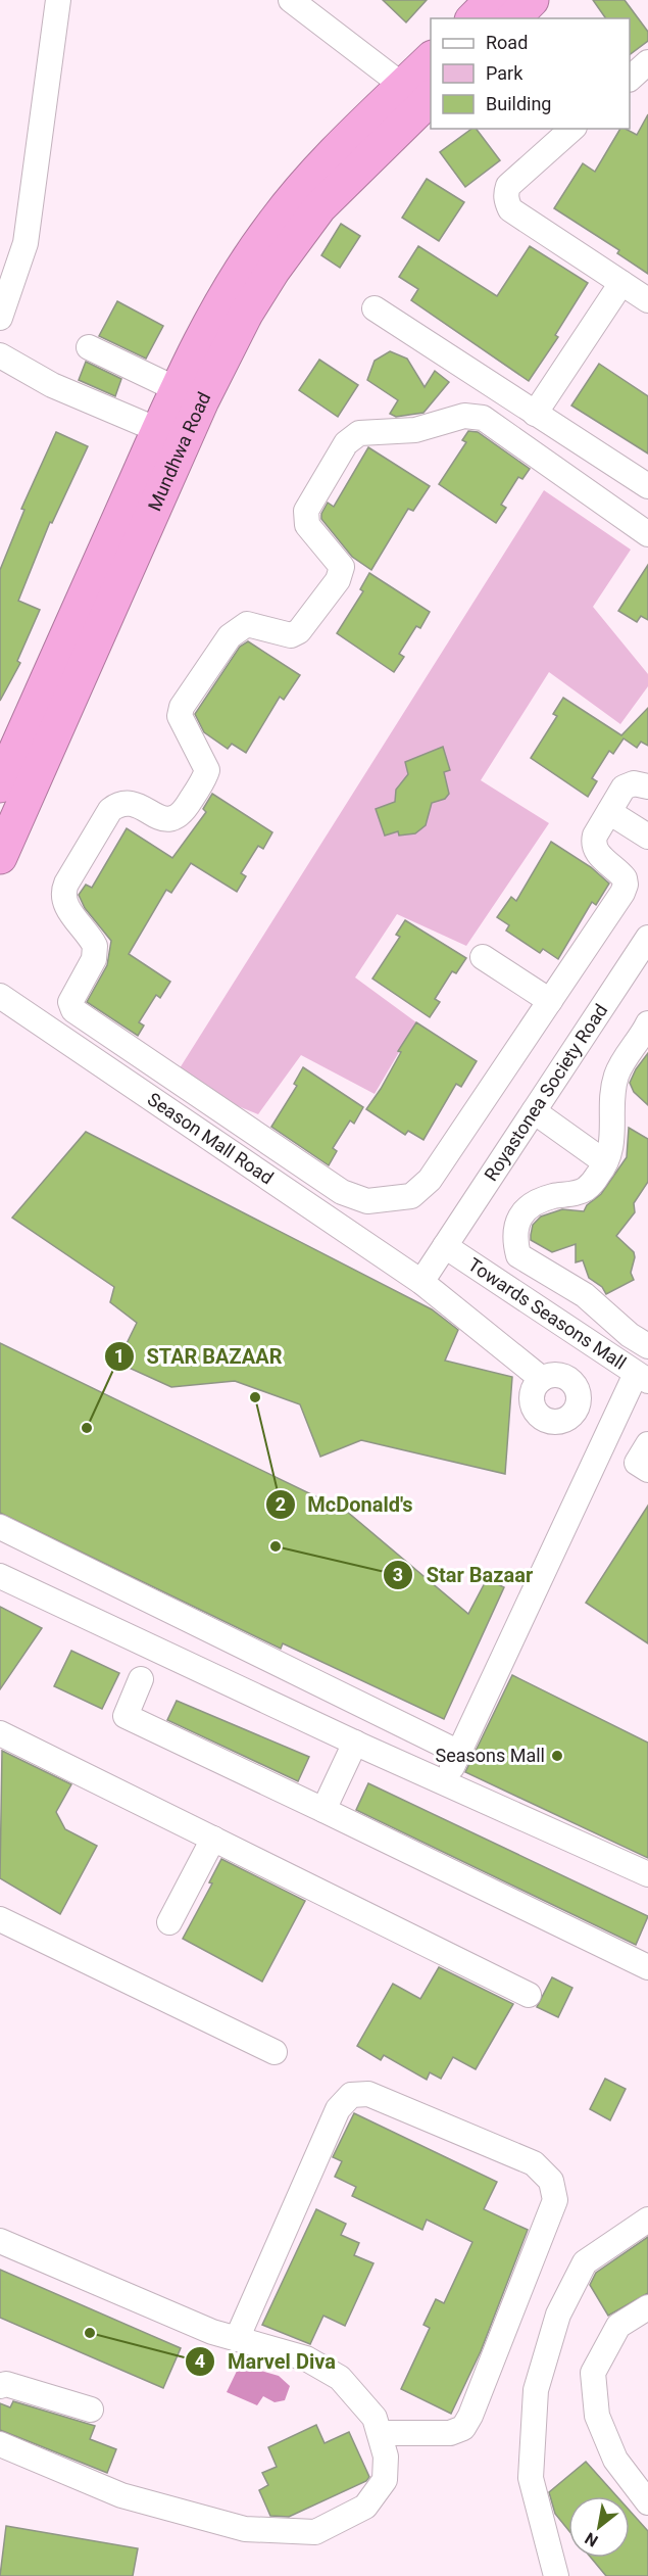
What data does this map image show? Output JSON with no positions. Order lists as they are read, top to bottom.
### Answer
{
  "streets": {
    "highway": ["Mundhwa Road"],
    "street": ["Royastonea Society Road", "Season Mall Road", "Towards Seasons Mall"]
  },
  "crossings": [
    ["Royastonea Society Road", "Season Mall Road"],
    ["Royastonea Society Road", "Towards Seasons Mall"]
  ],
  "places": [
    "McDonald's",
    "STAR BAZAAR",
    "Star Bazaar",
    "Seasons Mall",
    "Marvel Diva"
  ],
  "legend": ["Road", "Park", "Building"],
  "north": "bottom left"
}
